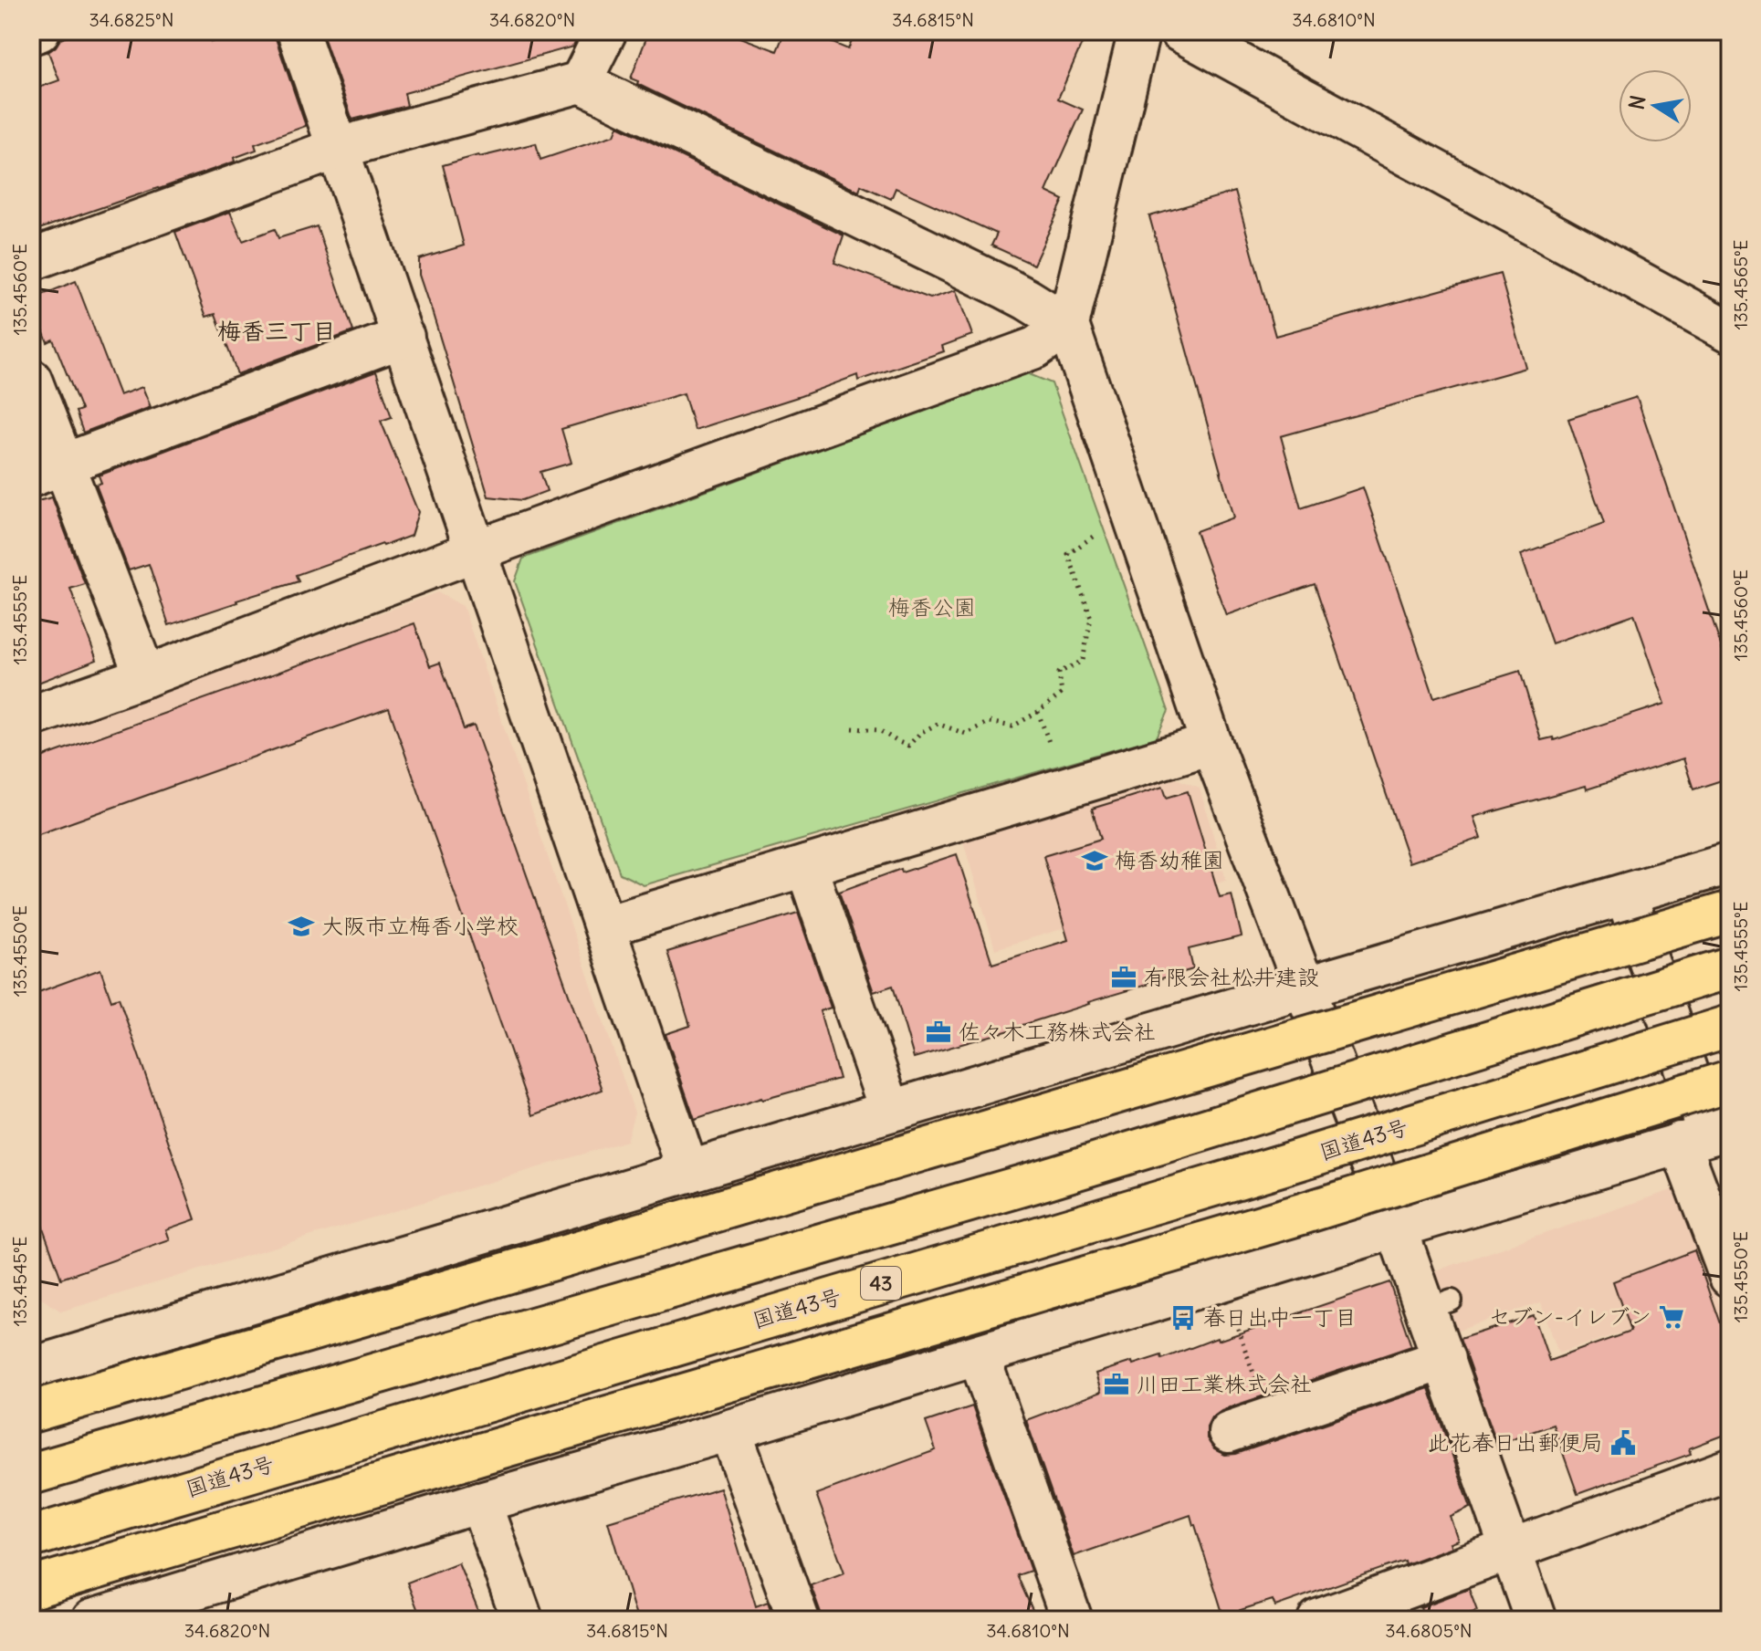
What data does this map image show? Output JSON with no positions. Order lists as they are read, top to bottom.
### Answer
{
  "streets": {
    "highway": ["国道43号", "43"]
  },
  "districts": ["梅香三丁目"],
  "parks": ["梅香公園"],
  "places": {
    "school or university": ["梅香幼稚園", "大阪市立梅香小学校"],
    "office": ["有限会社松井建設", "佐々木工務株式会社", "川田工業株式会社"],
    "supermarket": ["セブン-イレブン"],
    "bus stop": ["春日出中一丁目"],
    "public building": ["此花春日出郵便局"]
  },
  "north": "left",
  "coordinates": [
    "34.6825°N",
    "34.6820°N",
    "34.6815°N",
    "34.6810°N",
    "135.4565°E",
    "135.4560°E",
    "135.4555°E",
    "135.4550°E",
    "135.4545°E",
    "34.6805°N"
  ]
}
